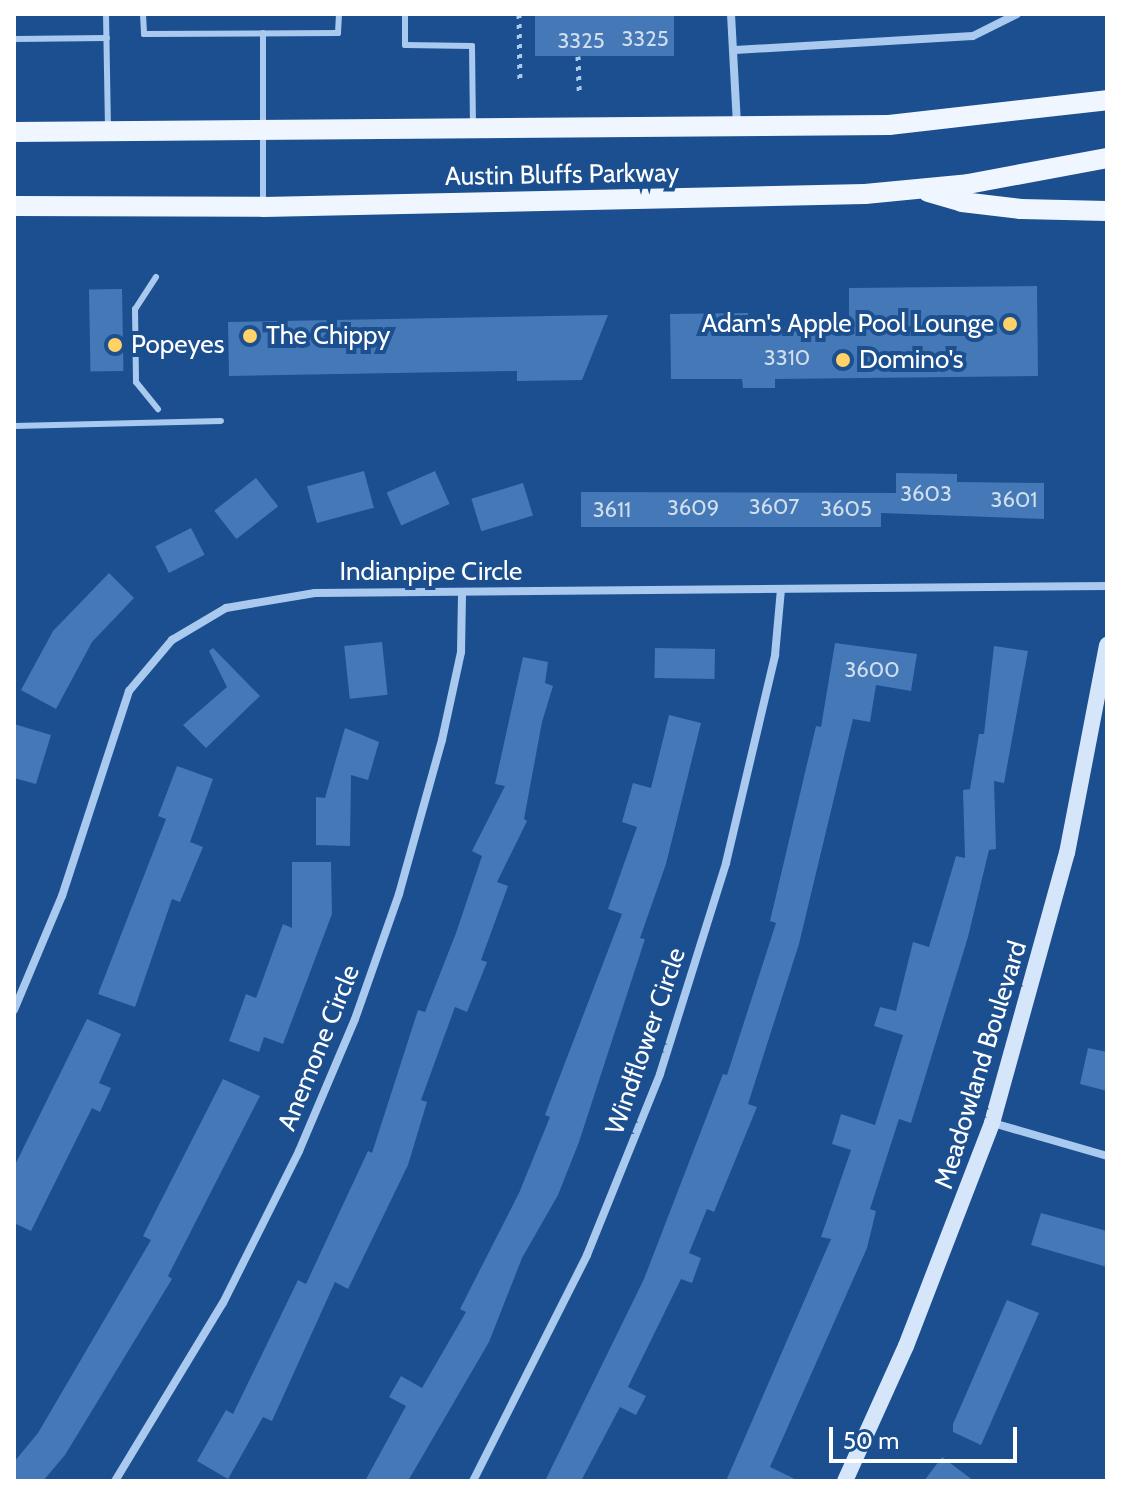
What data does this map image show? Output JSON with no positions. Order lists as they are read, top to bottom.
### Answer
{
  "streets": {
    "main road": ["Austin Bluffs Parkway"],
    "street": [
      "Indianpipe Circle",
      "Windflower Circle",
      "Anemone Circle",
      "Meadowland Boulevard"
    ]
  },
  "crossings": [
    ["Indianpipe Circle", "Windflower Circle"],
    ["Indianpipe Circle", "Anemone Circle"]
  ],
  "places": [
    "Adam's Apple Pool Lounge",
    "The Chippy",
    "Popeyes",
    "Domino's"
  ],
  "house_numbers": [
    "3325",
    "3325",
    "3310",
    "3603",
    "3601",
    "3607",
    "3609",
    "3605",
    "3611",
    "3600"
  ],
  "scale_bar": "50 m"
}
